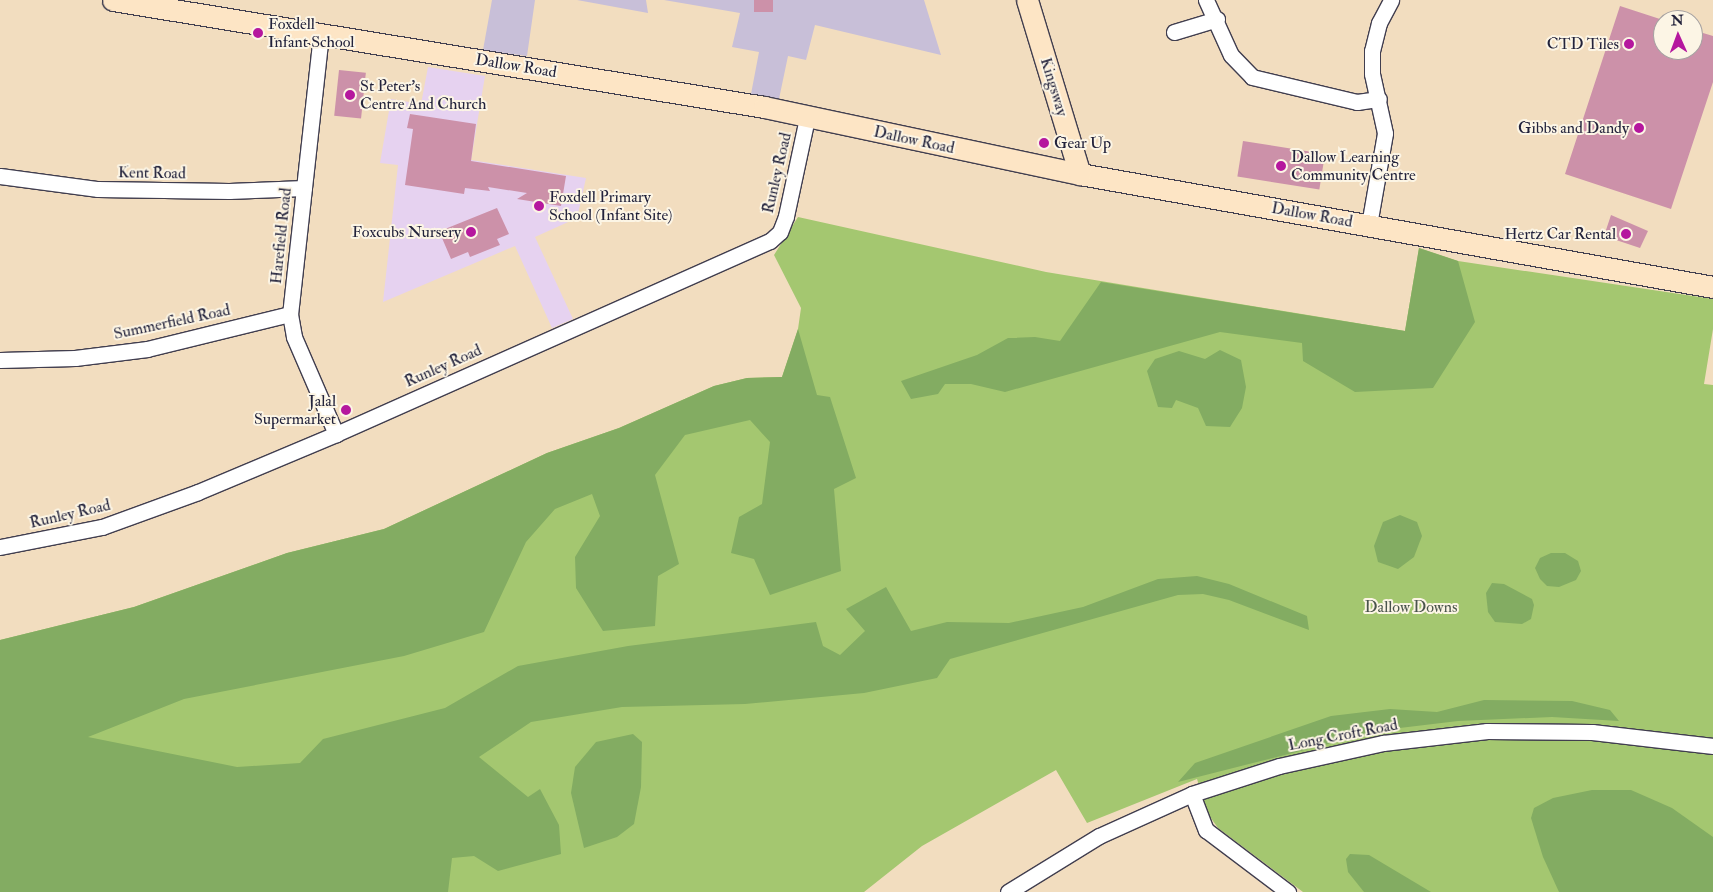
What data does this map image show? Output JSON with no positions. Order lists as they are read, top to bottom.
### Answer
{
  "streets": {
    "street": [
      "Dallow Road",
      "Kingsway",
      "Kent Road",
      "Runley Road",
      "Harefield Road",
      "Summerfield Road",
      "Long Croft Road"
    ]
  },
  "crossings": [
    ["Dallow Road", "Kingsway"],
    ["Dallow Road", "Runley Road"],
    ["Dallow Road", "Harefield Road"],
    ["Kent Road", "Harefield Road"],
    ["Runley Road", "Harefield Road"],
    ["Harefield Road", "Summerfield Road"]
  ],
  "parks": ["Dallow Downs"],
  "places": [
    "Foxdell Infant School",
    "CTD Tiles",
    "St Peter's Centre And Church",
    "Gibbs and Dandy",
    "Gear Up",
    "Dallow Learning Community Centre",
    "Foxdell Primary School (Infant Site)",
    "Foxcubs Nursery",
    "Hertz Car Rental",
    "Jalal Supermarket"
  ],
  "north": "top"
}
